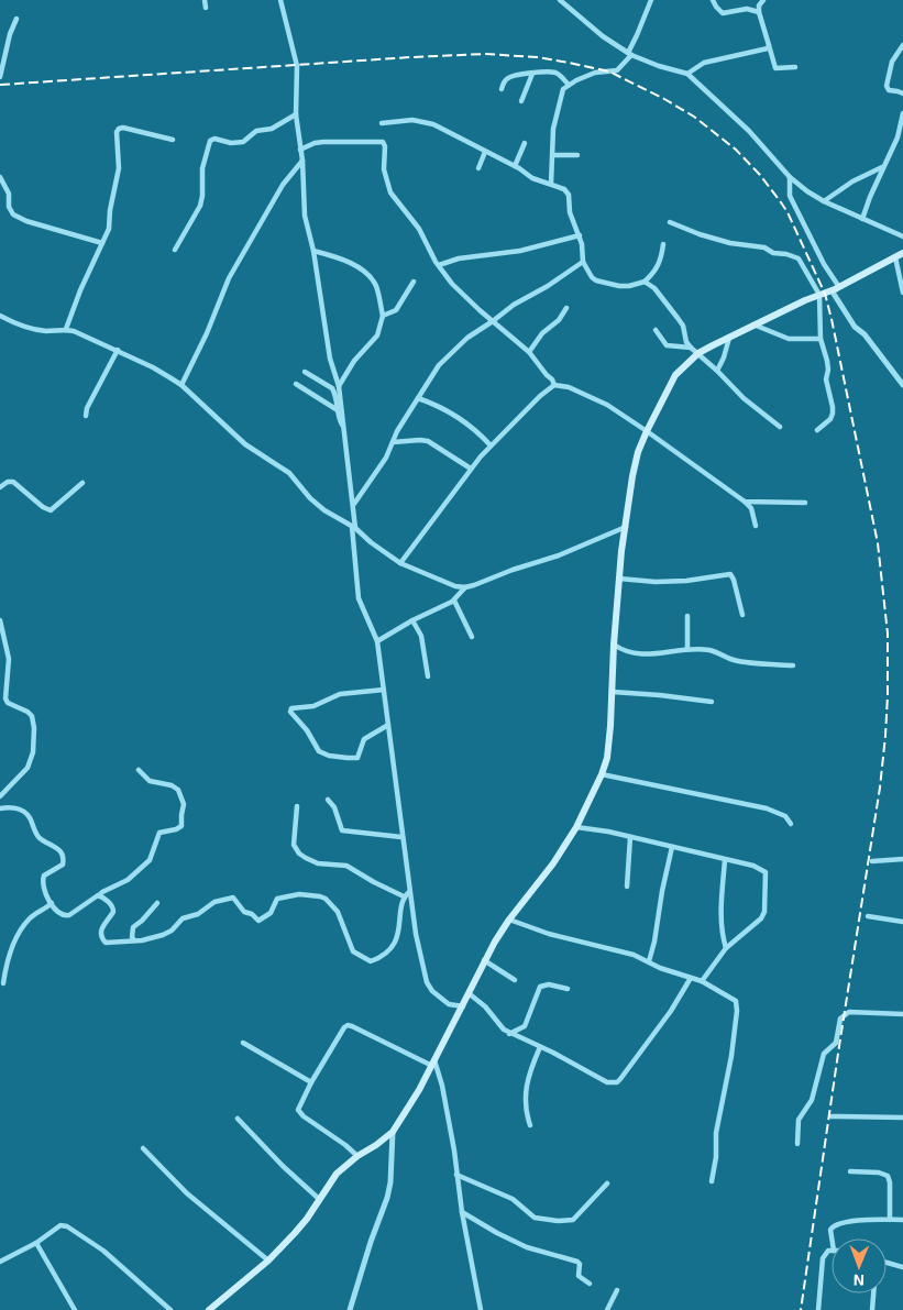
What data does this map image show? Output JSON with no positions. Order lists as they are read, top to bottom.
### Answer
{
  "north": "bottom"
}
